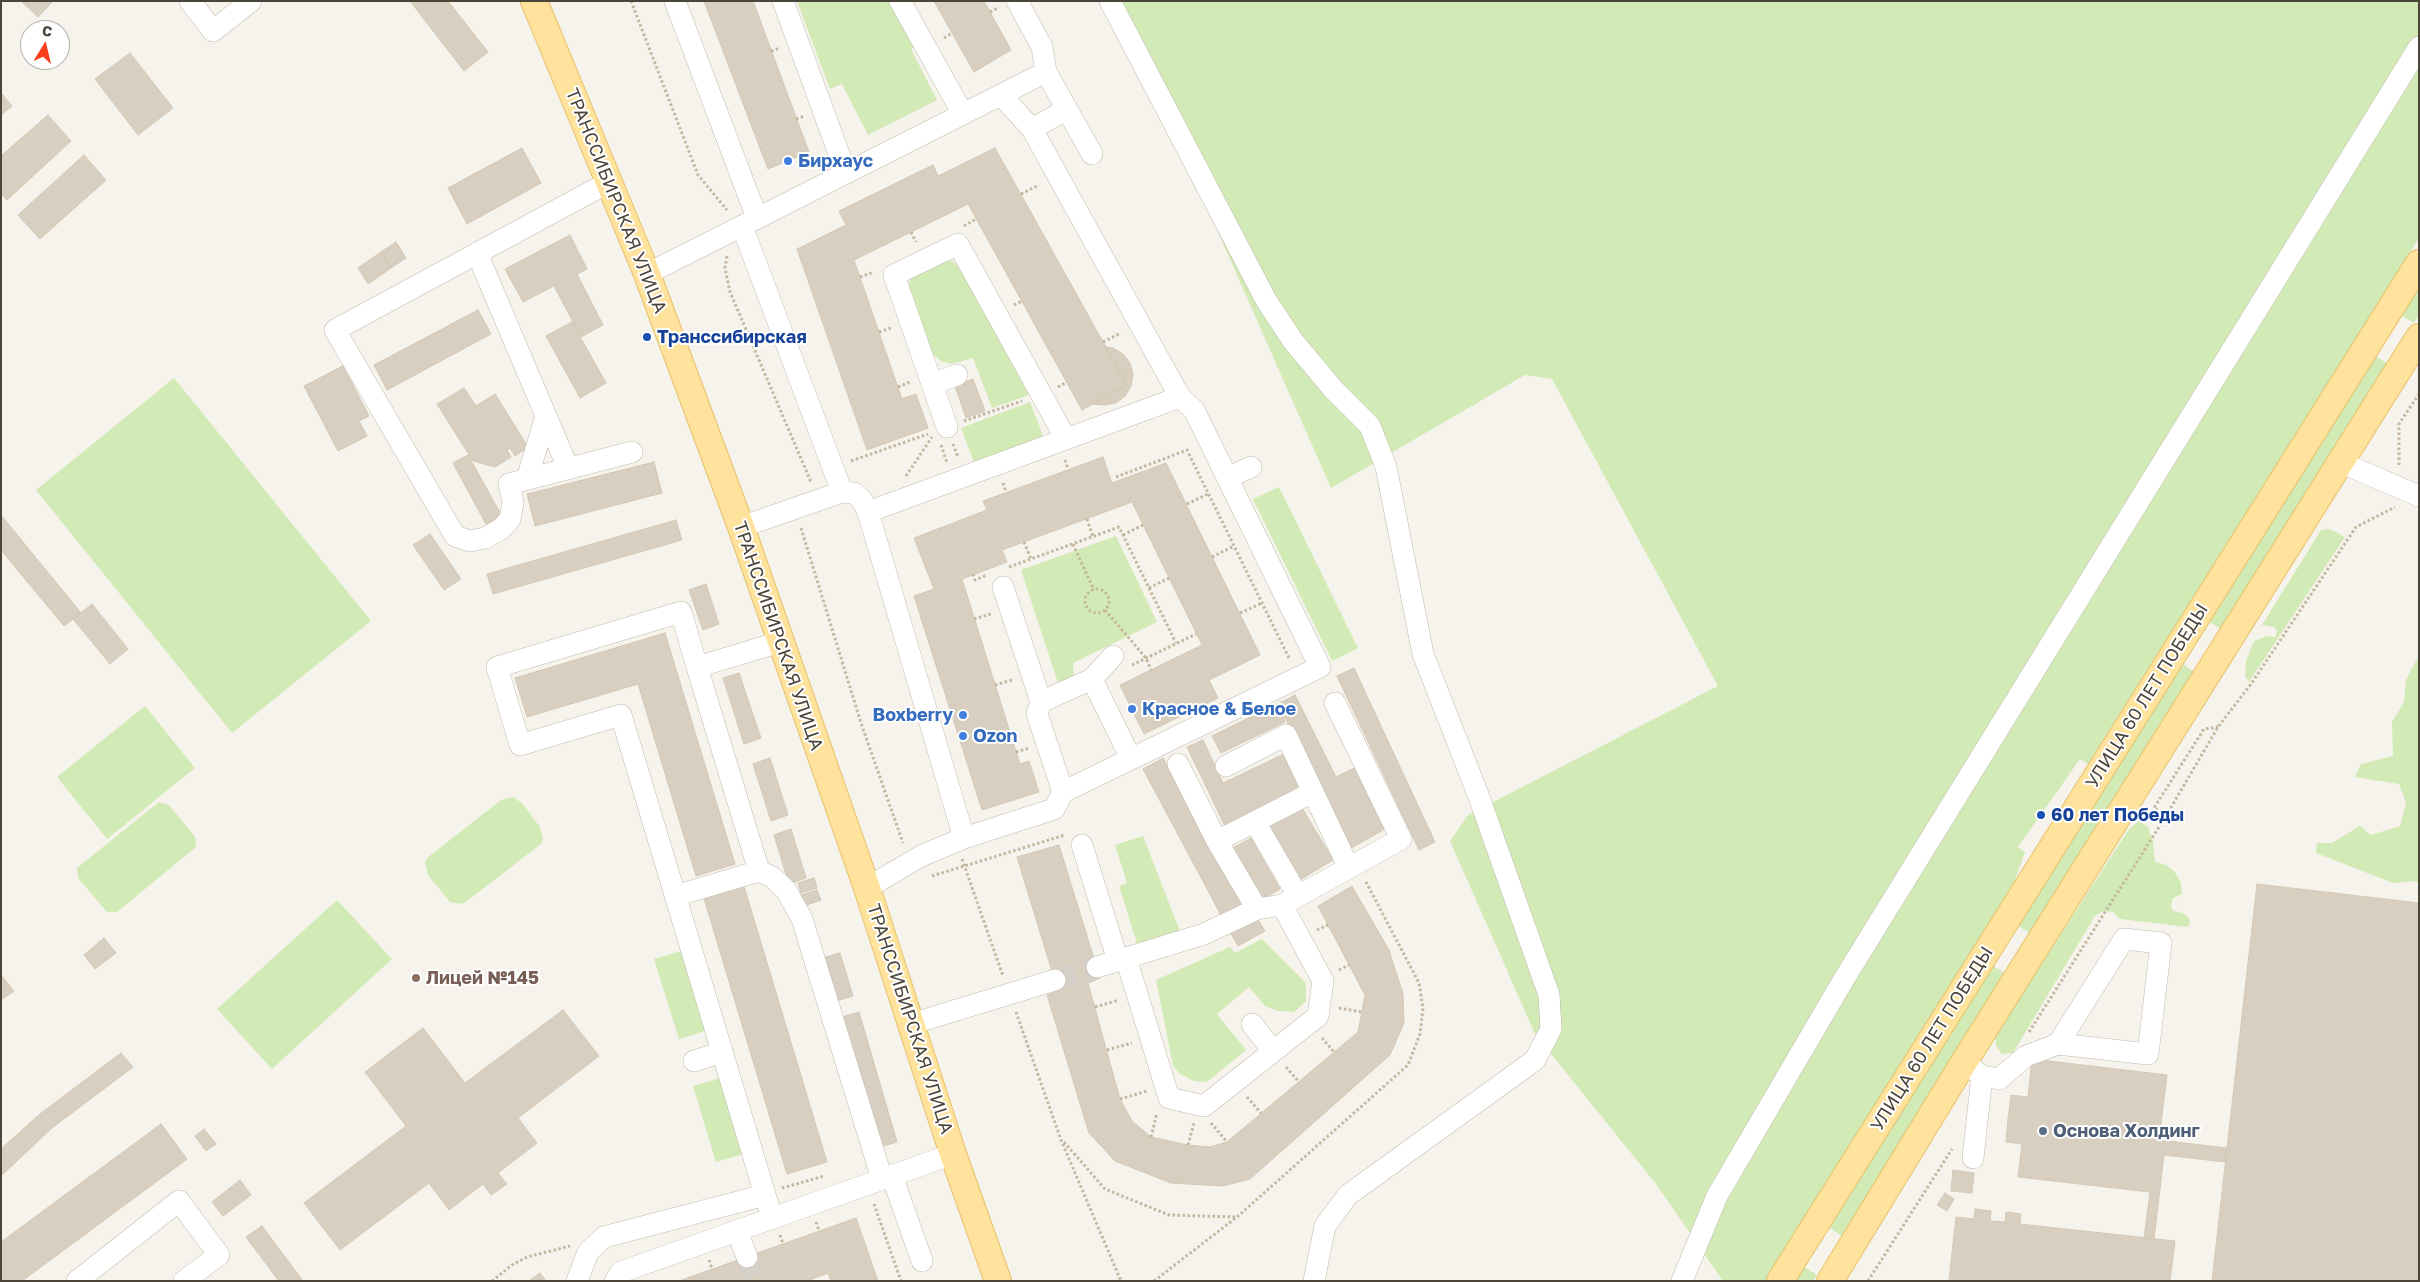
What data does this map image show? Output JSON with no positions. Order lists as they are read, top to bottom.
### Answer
{
  "streets": {
    "main road": ["ТРАНССИБИРСКАЯ УЛИЦА", "УЛИЦА 60 ЛЕТ ПОБЕДЫ"]
  },
  "places": [
    "Бирхаус",
    "Транссибирская",
    "Красное & Белое",
    "Boxberry",
    "Ozon",
    "60 лет Победы",
    "Лицей №145",
    "Основа Холдинг"
  ],
  "north": "top"
}
